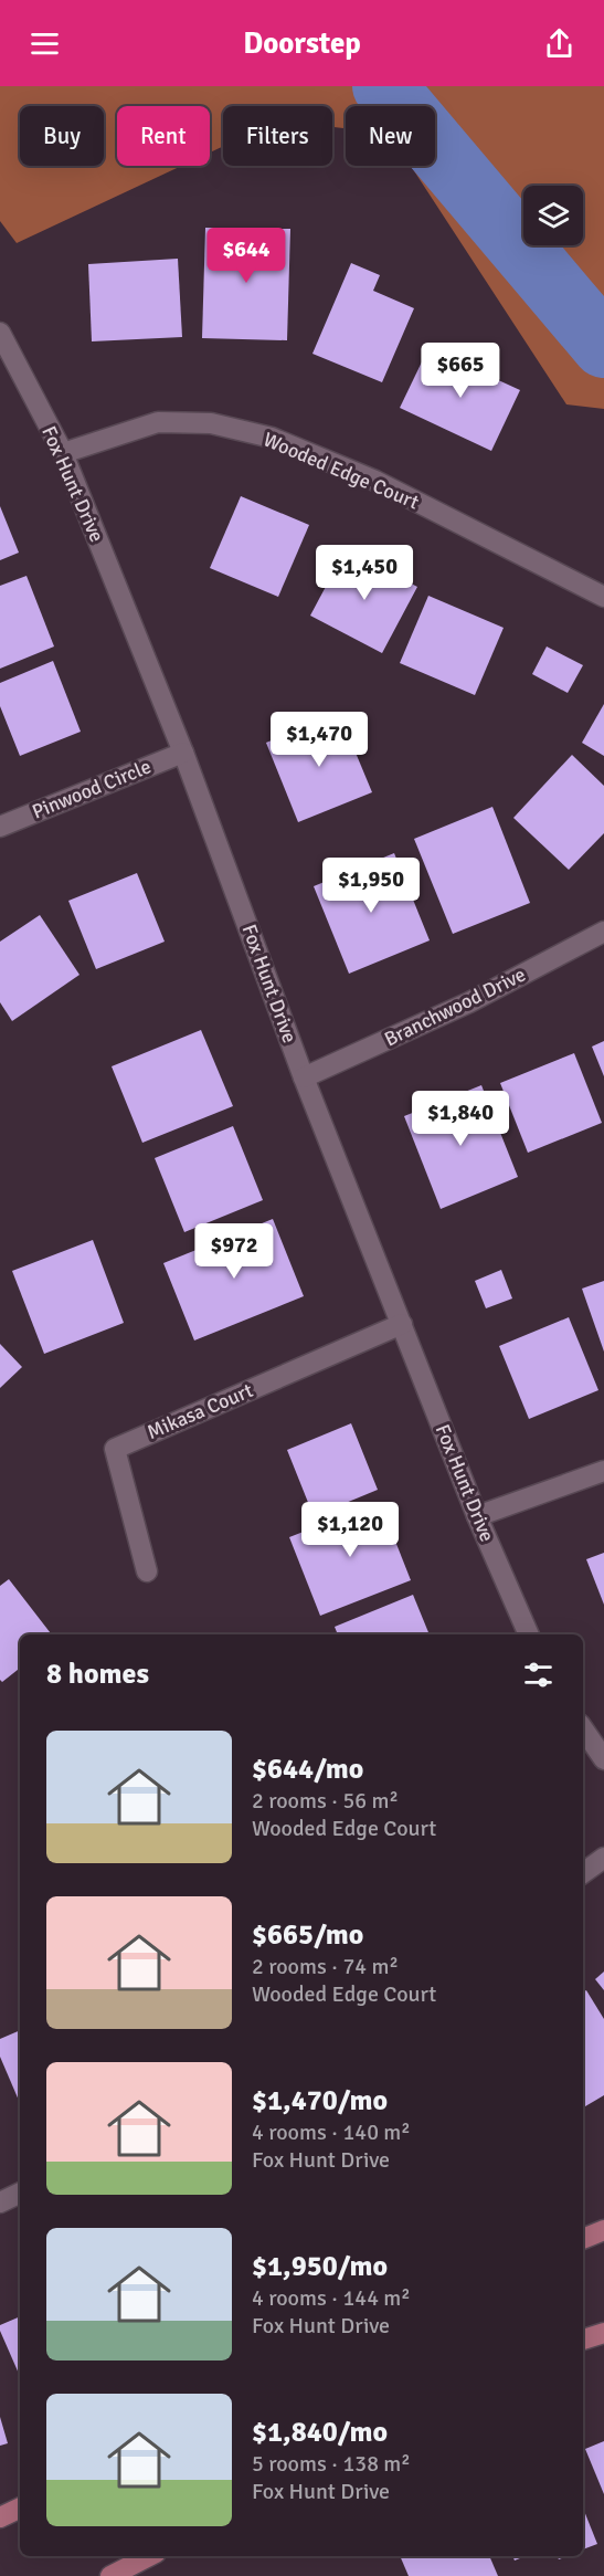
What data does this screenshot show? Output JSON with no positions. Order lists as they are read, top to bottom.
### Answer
{
  "streets": {
    "street": [
      "Wooded Edge Court",
      "Fox Hunt Drive",
      "Pinwood Circle",
      "Branchwood Drive",
      "Mikasa Court"
    ]
  },
  "crossings": [
    ["Wooded Edge Court", "Fox Hunt Drive"],
    ["Fox Hunt Drive", "Pinwood Circle"],
    ["Fox Hunt Drive", "Branchwood Drive"],
    ["Fox Hunt Drive", "Mikasa Court"]
  ],
  "page": {
    "header": "Doorstep",
    "chip": [
      "Buy",
      "Rent",
      "Filters",
      "New"
    ],
    "price": [
      "$644",
      "$665",
      "$1,450",
      "$1,470",
      "$1,950",
      "$1,840",
      "$972",
      "$1,120"
    ],
    "heading": "8 homes",
    "list": [
      {
        "name": "$644/mo",
        "note": "2 rooms · 56 m² · Wooded Edge Court"
      },
      {
        "name": "$665/mo",
        "note": "2 rooms · 74 m² · Wooded Edge Court"
      },
      {
        "name": "$1,470/mo",
        "note": "4 rooms · 140 m² · Fox Hunt Drive"
      },
      {
        "name": "$1,950/mo",
        "note": "4 rooms · 144 m² · Fox Hunt Drive"
      },
      {
        "name": "$1,840/mo",
        "note": "5 rooms · 138 m² · Fox Hunt Drive"
      }
    ]
  }
}
